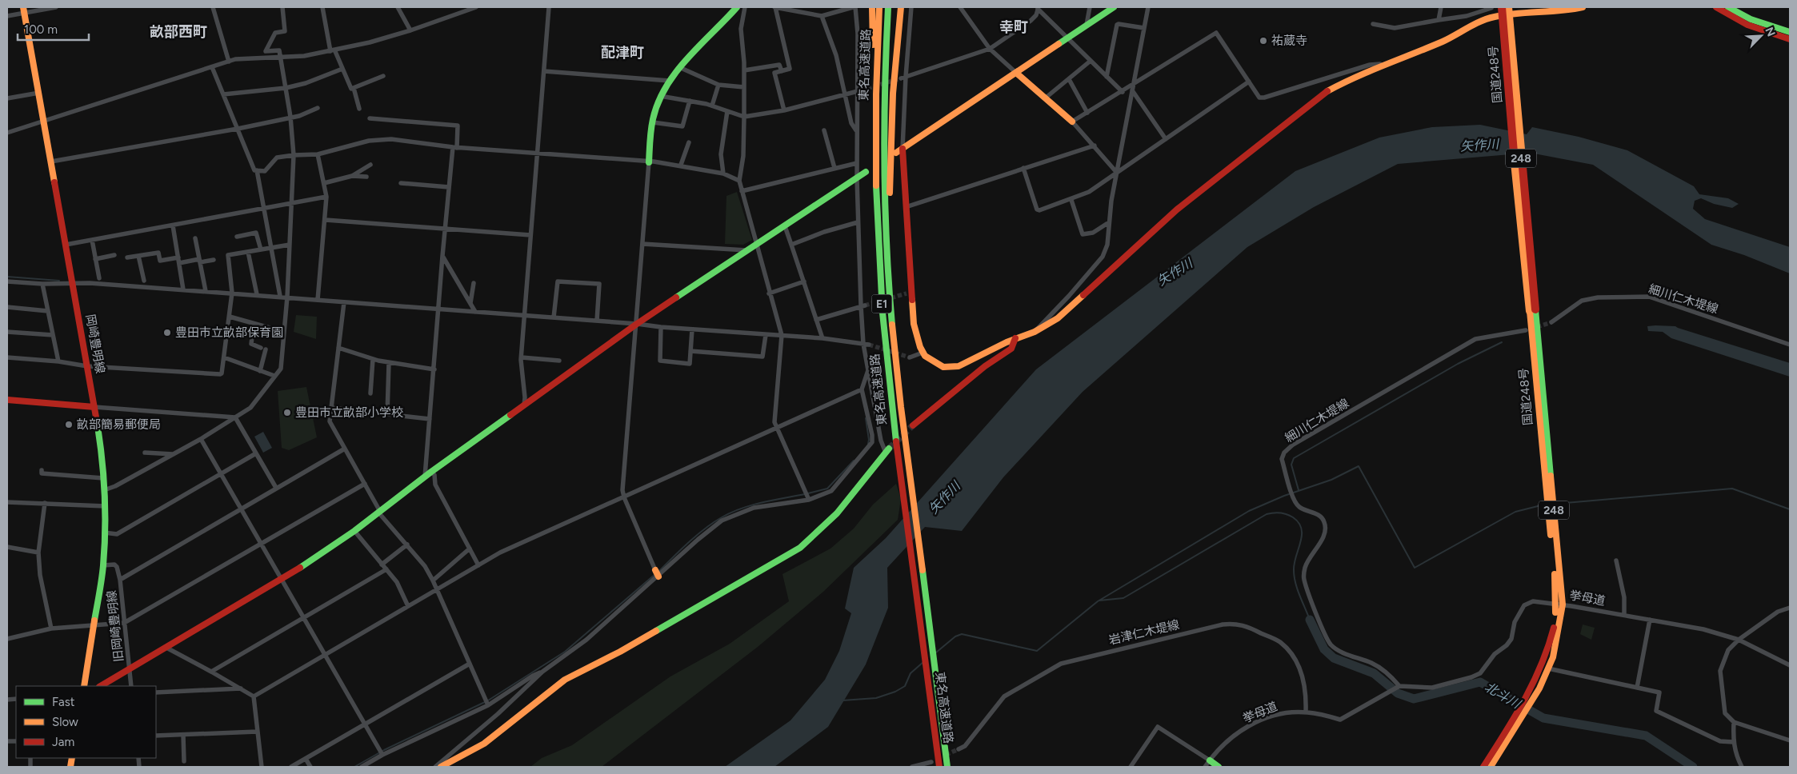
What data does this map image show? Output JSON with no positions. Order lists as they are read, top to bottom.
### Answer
{
  "streets": {
    "main road": [
      "東名高速道路",
      "国道248号",
      "248",
      "E1",
      "岡崎豊明線"
    ],
    "street": [
      "細川仁木堤線",
      "挙母道",
      "旧岡崎豊明線",
      "岩津仁木堤線"
    ]
  },
  "crossings": [
    ["国道248号", "挙母道"],
    ["細川仁木堤線", "挙母道"],
    ["挙母道", "岩津仁木堤線"]
  ],
  "districts": ["幸町", "畝部西町", "配津町"],
  "water": ["矢作川", "北斗川"],
  "places": [
    "祐蔵寺",
    "豊田市立畝部保育園",
    "豊田市立畝部小学校",
    "畝部簡易郵便局"
  ],
  "legend": ["Fast", "Slow", "Jam"],
  "scale_bar": "100 m",
  "north": "top right"
}
